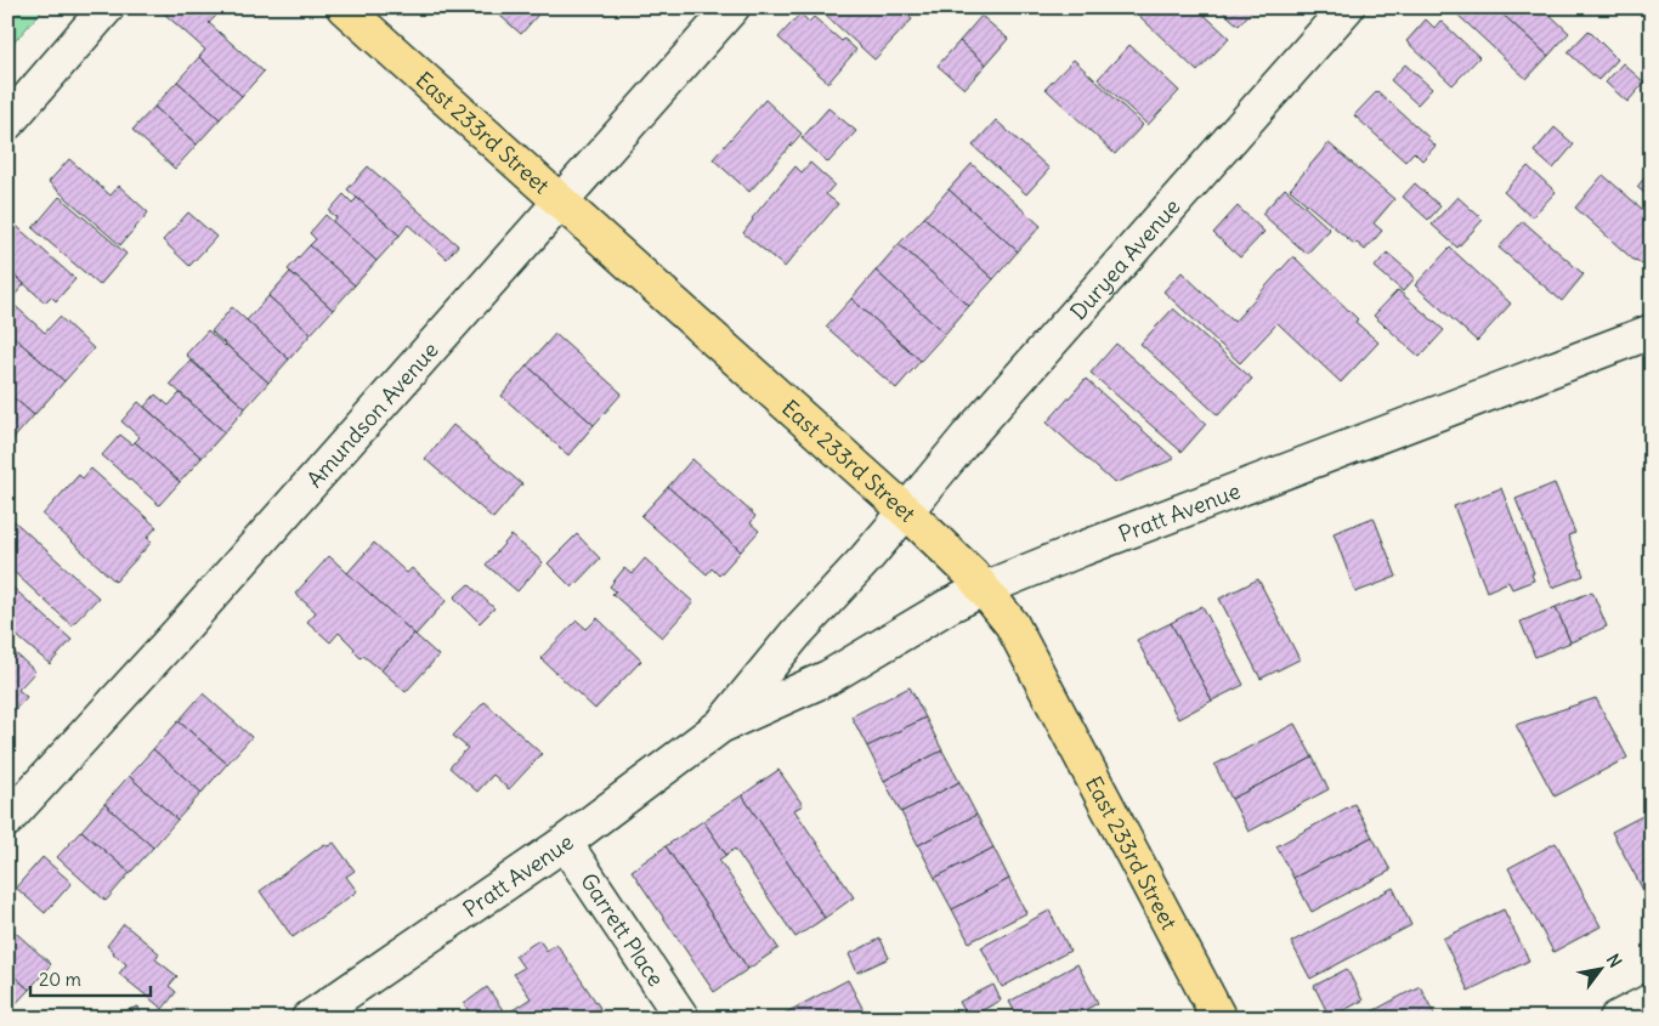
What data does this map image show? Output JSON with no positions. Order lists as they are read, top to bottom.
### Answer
{
  "streets": {
    "main road": ["East 233rd Street"],
    "street": [
      "Duryea Avenue",
      "Amundson Avenue",
      "Pratt Avenue",
      "Garrett Place"
    ]
  },
  "crossings": [
    ["East 233rd Street", "Duryea Avenue"],
    ["East 233rd Street", "Amundson Avenue"],
    ["East 233rd Street", "Pratt Avenue"],
    ["Duryea Avenue", "Pratt Avenue"],
    ["Pratt Avenue", "Garrett Place"]
  ],
  "scale_bar": "20 m",
  "north": "top right"
}
